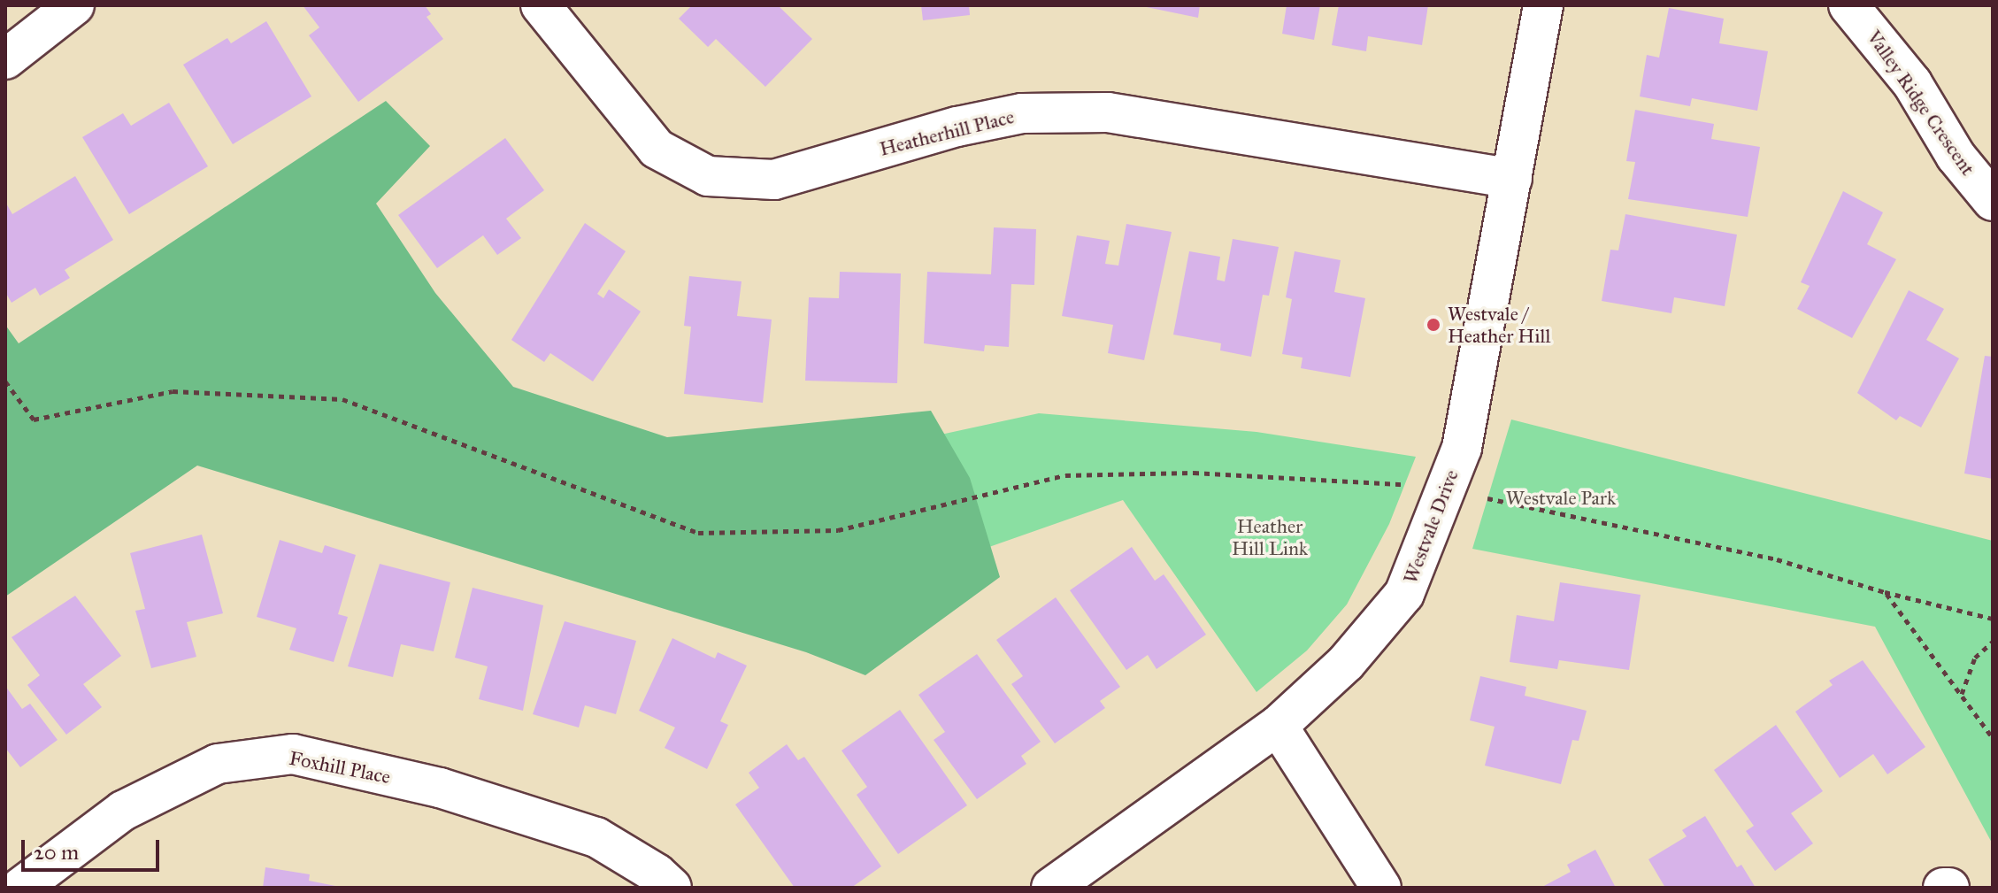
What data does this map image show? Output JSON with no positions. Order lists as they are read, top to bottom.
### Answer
{
  "streets": {
    "street": [
      "Valley Ridge Crescent",
      "Heatherhill Place",
      "Westvale Drive",
      "Foxhill Place"
    ]
  },
  "crossings": [
    ["Heatherhill Place", "Westvale Drive"]
  ],
  "parks": ["Westvale Park", "Heather Hill Link"],
  "places": ["Westvale / Heather Hill"],
  "scale_bar": "20 m"
}
